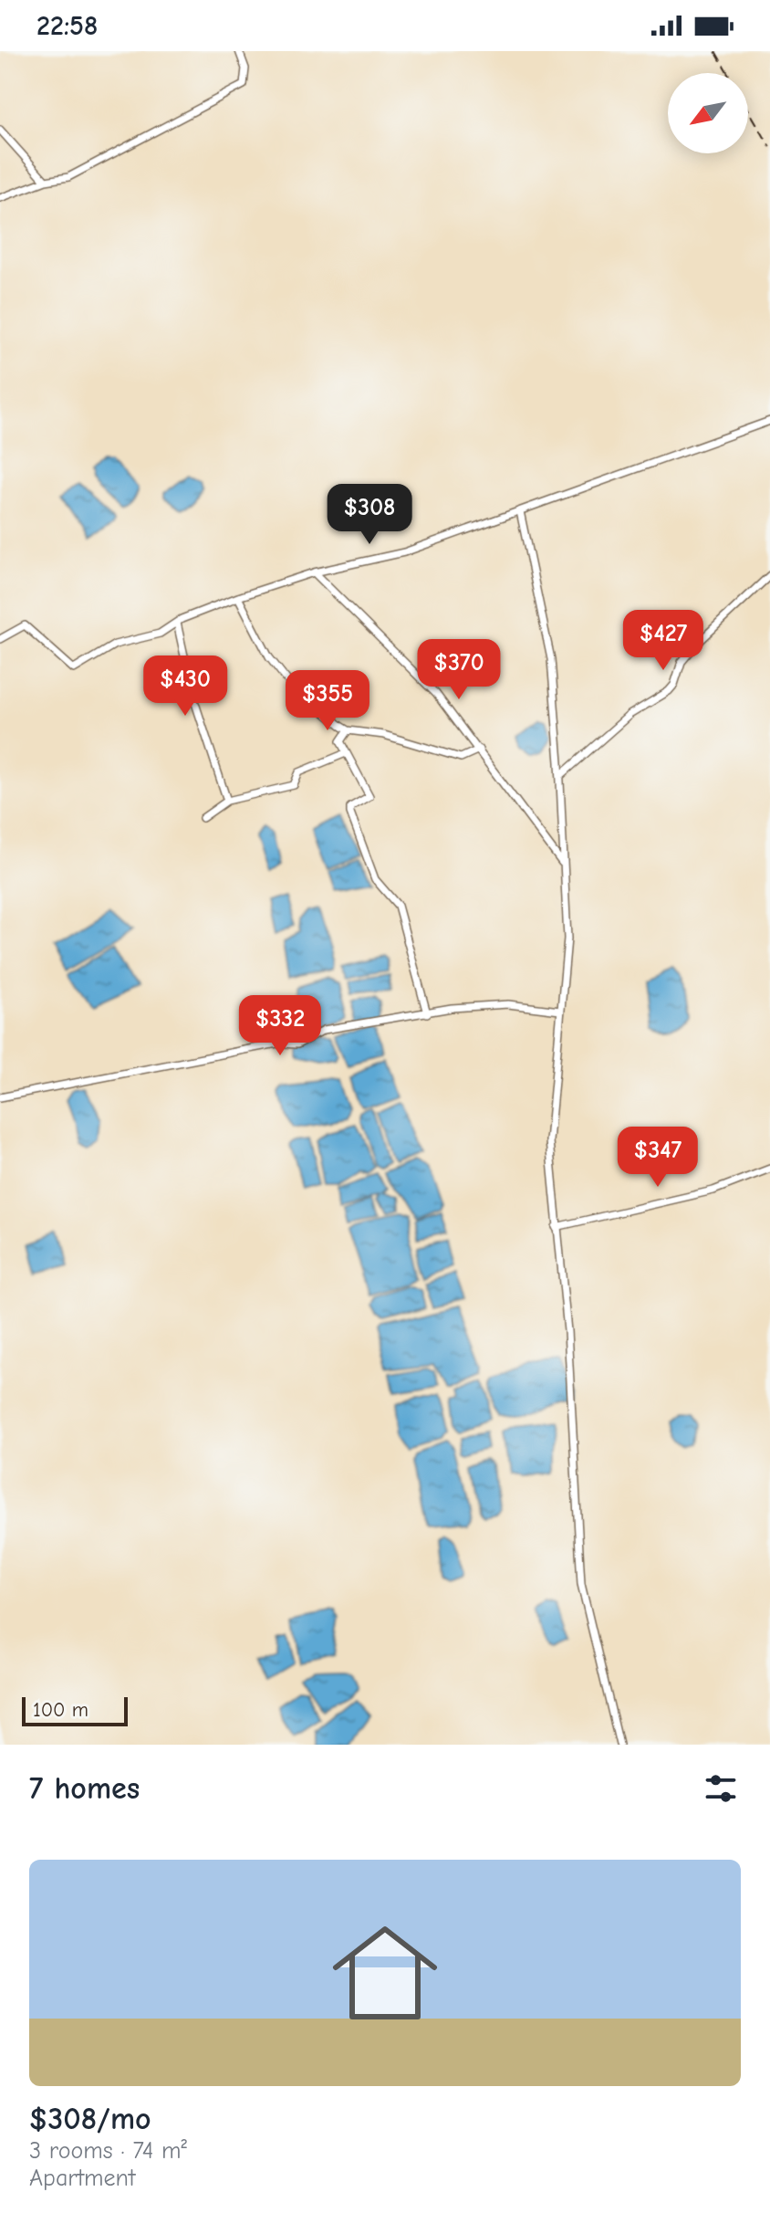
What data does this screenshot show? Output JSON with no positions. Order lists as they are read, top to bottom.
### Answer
{
  "scale_bar": "100 m",
  "north": "bottom left",
  "page": {
    "status": "22:58",
    "price": [
      "$308",
      "$427",
      "$370",
      "$430",
      "$355",
      "$332",
      "$347"
    ],
    "scale": "100 m",
    "heading": "7 homes",
    "list": [
      {
        "name": "$308/mo",
        "note": "3 rooms · 74 m² · Apartment"
      }
    ]
  }
}
